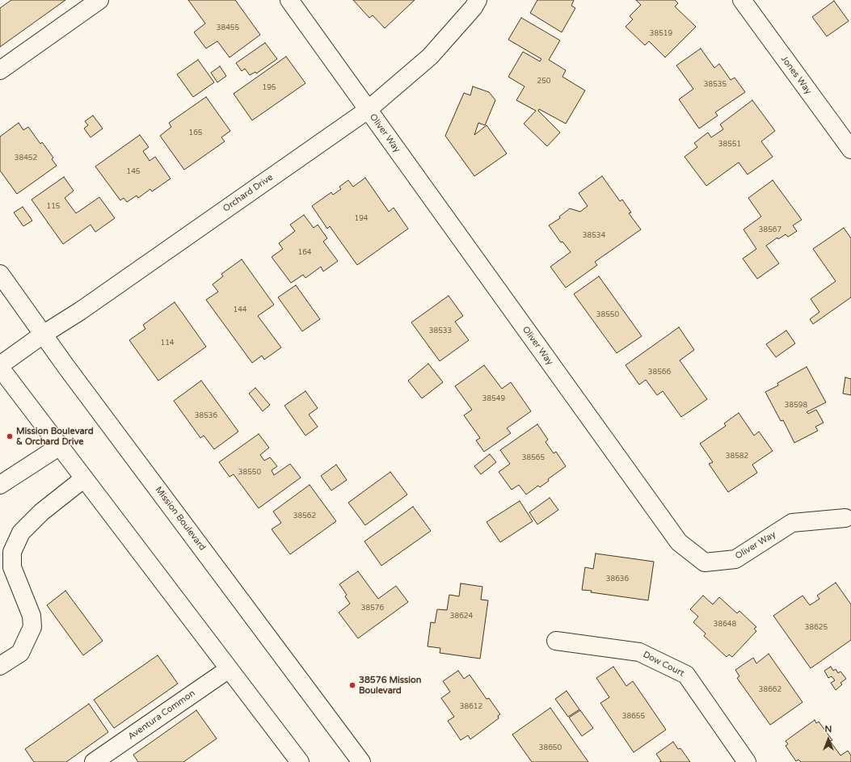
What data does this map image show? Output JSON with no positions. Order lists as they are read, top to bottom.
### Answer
{
  "streets": {
    "street": [
      "Jones Way",
      "Oliver Way",
      "Orchard Drive",
      "Mission Boulevard",
      "Dow Court",
      "Aventura Common"
    ]
  },
  "crossings": [
    ["Oliver Way", "Orchard Drive"],
    ["Orchard Drive", "Mission Boulevard"]
  ],
  "places": ["Mission Boulevard & Orchard Drive", "38576 Mission Boulevard"],
  "house_numbers": [
    "38455",
    "38519",
    "250",
    "38535",
    "195",
    "165",
    "38551",
    "38452",
    "145",
    "115",
    "194",
    "38567",
    "38534",
    "164",
    "144",
    "38550",
    "38533",
    "114",
    "38566",
    "38549",
    "38598",
    "38536",
    "38582",
    "38565",
    "38550",
    "38562",
    "38636",
    "38576",
    "38624",
    "38648",
    "38625",
    "38662",
    "38612",
    "38655",
    "38650"
  ],
  "north": "top"
}
